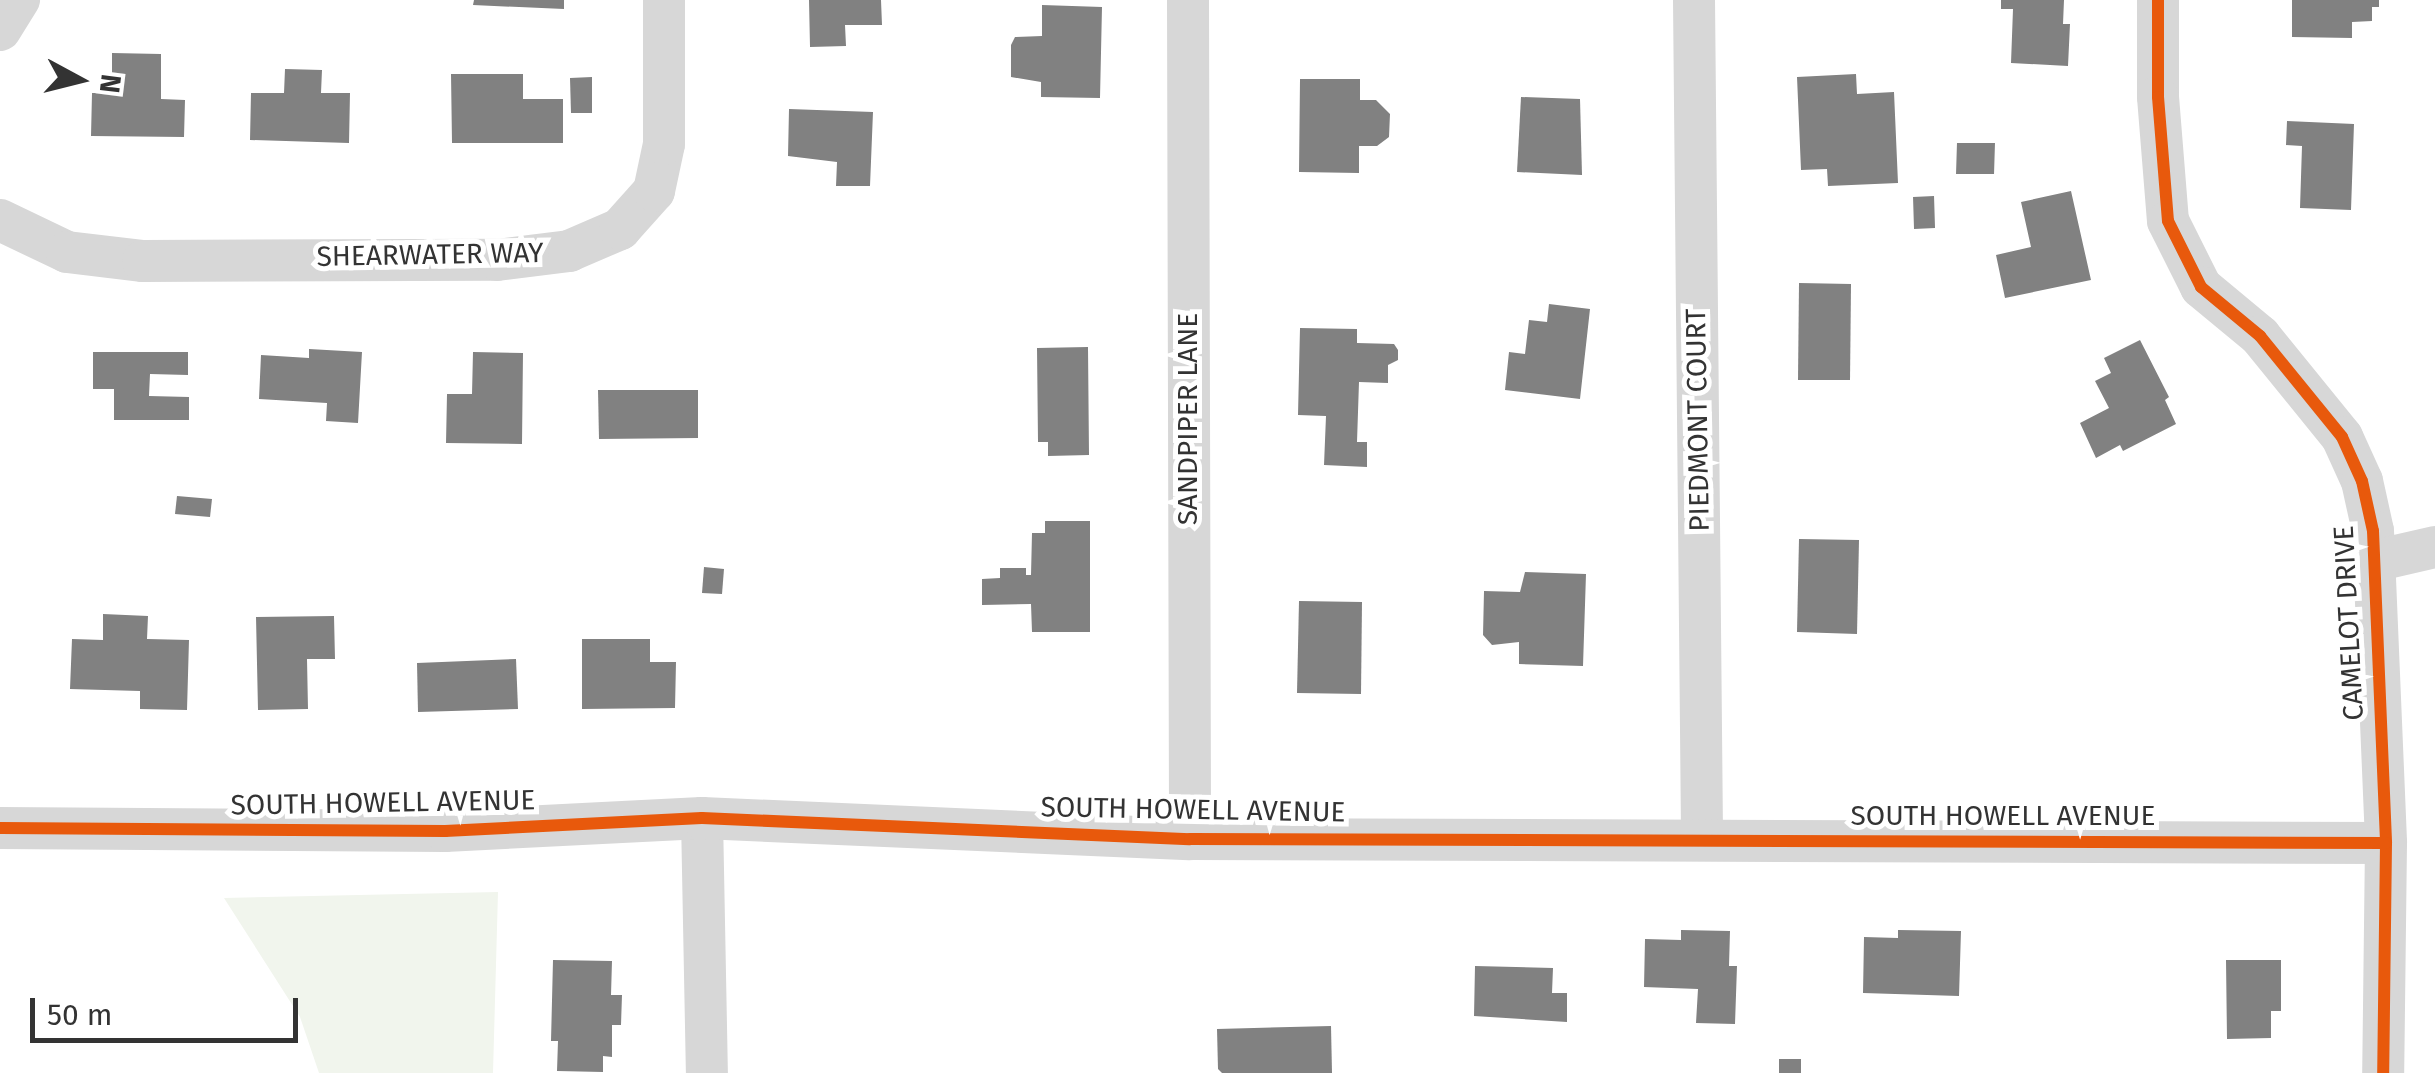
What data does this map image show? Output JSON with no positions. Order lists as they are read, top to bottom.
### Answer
{
  "streets": {
    "street": [
      "SHEARWATER WAY",
      "SANDPIPER LANE",
      "PIEDMONT COURT",
      "CAMELOT DRIVE",
      "SOUTH HOWELL AVENUE"
    ]
  },
  "crossings": [
    ["SANDPIPER LANE", "SOUTH HOWELL AVENUE"],
    ["PIEDMONT COURT", "SOUTH HOWELL AVENUE"],
    ["CAMELOT DRIVE", "SOUTH HOWELL AVENUE"]
  ],
  "scale_bar": "50 m",
  "north": "right"
}
